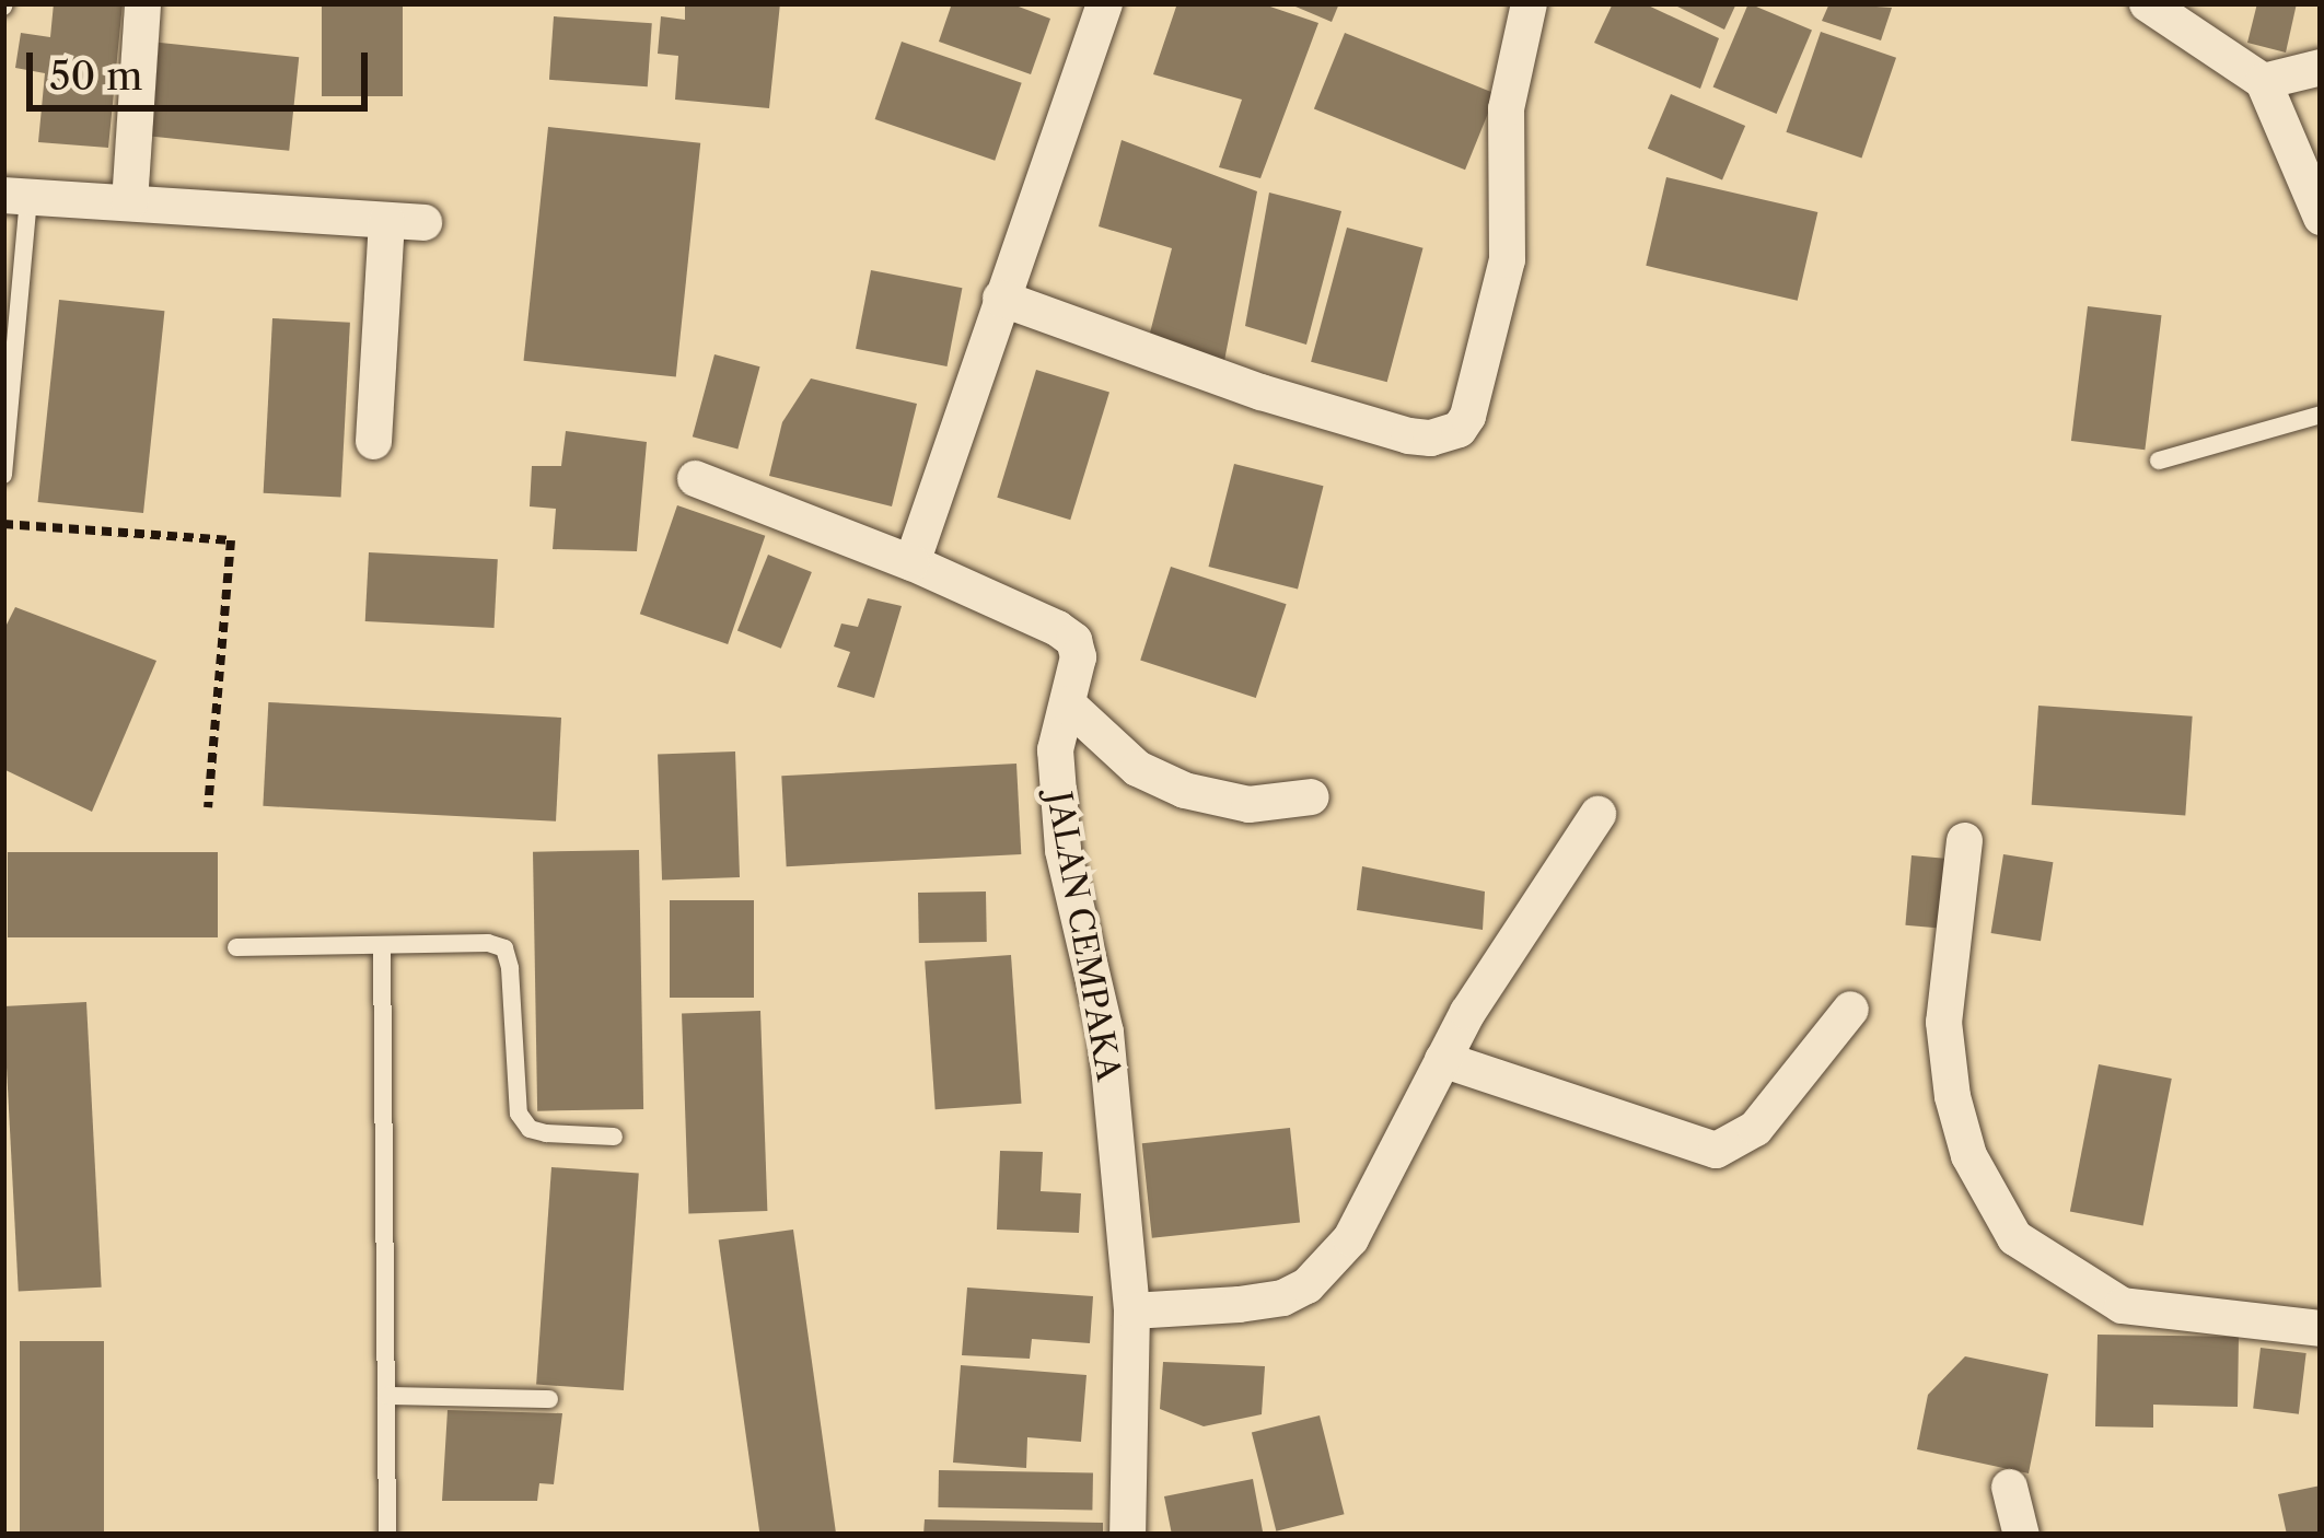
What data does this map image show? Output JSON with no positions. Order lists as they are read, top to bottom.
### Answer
{
  "streets": {
    "street": ["JALAN CEMPAKA"]
  },
  "scale_bar": "50 m"
}
